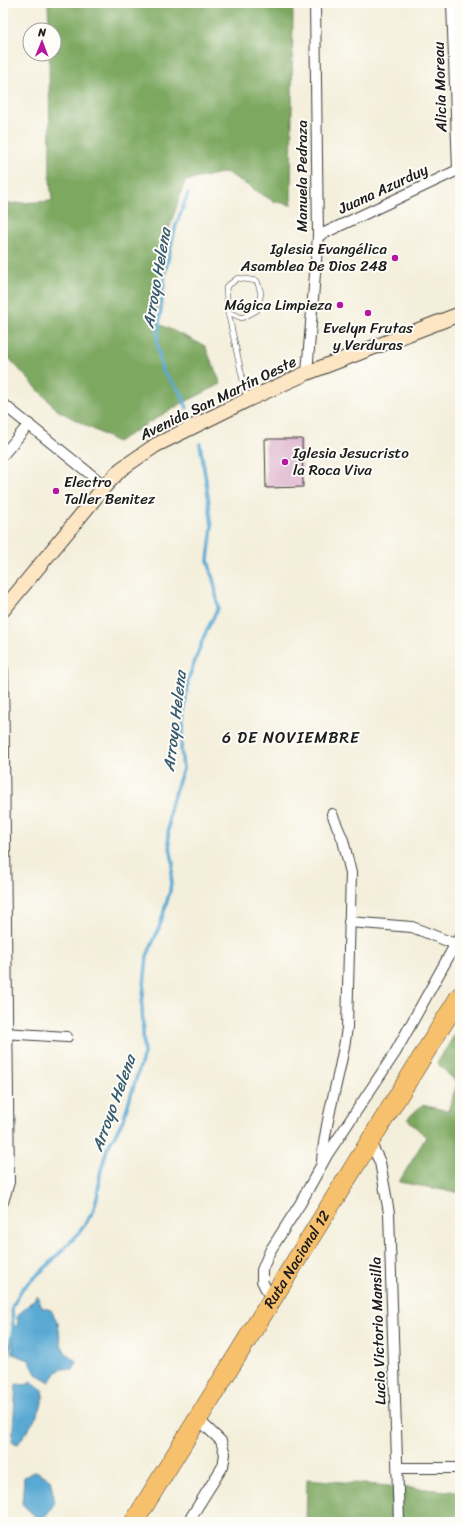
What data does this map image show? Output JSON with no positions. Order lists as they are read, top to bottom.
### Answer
{
  "streets": {
    "highway": ["Ruta Nacional 12"],
    "main road": ["Avenida San Martín Oeste"],
    "street": [
      "Alicia Moreau",
      "Manuela Pedraza",
      "Juana Azurduy",
      "Lucio Victorio Mansilla"
    ]
  },
  "crossings": [
    ["Alicia Moreau", "Juana Azurduy"],
    ["Manuela Pedraza", "Juana Azurduy"],
    ["Manuela Pedraza", "Avenida San Martín Oeste"],
    ["Ruta Nacional 12", "Lucio Victorio Mansilla"]
  ],
  "districts": ["6 DE NOVIEMBRE"],
  "water": ["Arroyo Helena"],
  "places": [
    "Iglesia Evangélica Asamblea De Dios 248",
    "Mágica Limpieza",
    "Evelyn Frutas y Verduras",
    "Iglesia Jesucristo la Roca Viva",
    "Electro Taller Benitez"
  ],
  "north": "top"
}
